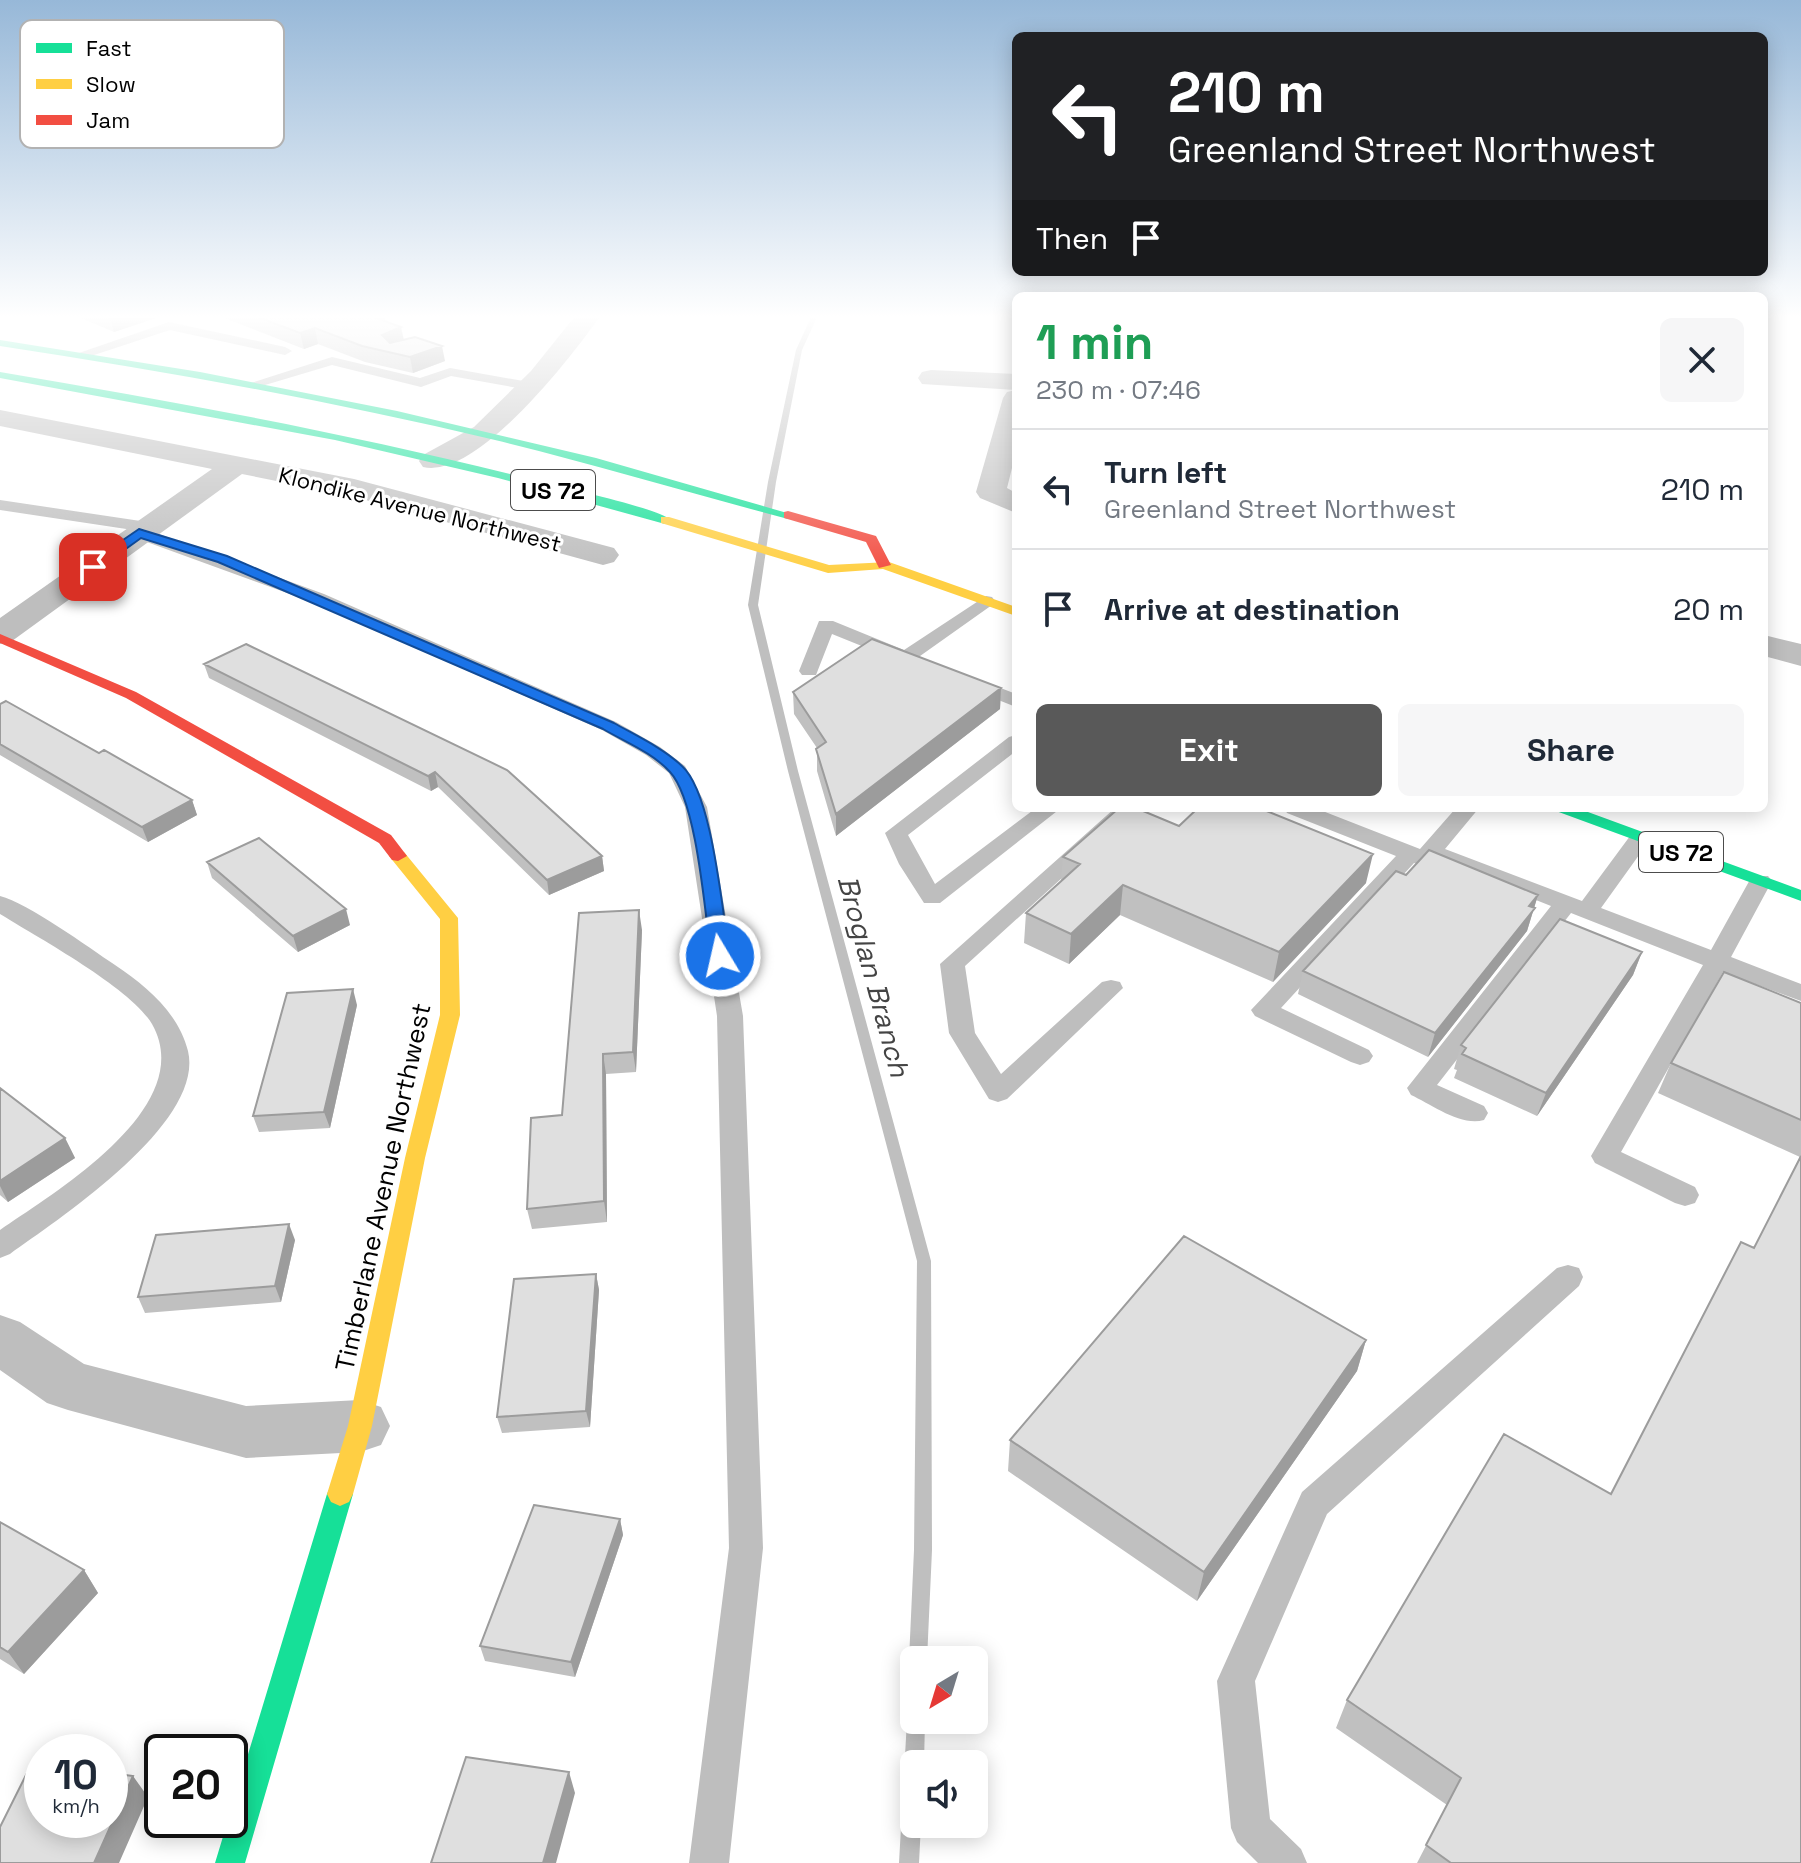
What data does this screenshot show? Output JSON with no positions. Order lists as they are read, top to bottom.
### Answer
{
  "streets": {
    "main road": ["US 72", "Timberlane Avenue Northwest"],
    "street": ["Klondike Avenue Northwest"]
  },
  "water": ["Broglan Branch"],
  "legend": ["Fast", "Slow", "Jam"],
  "north": "bottom left",
  "page": {
    "turn": ["210 m", "Greenland Street Northwest"],
    "then": "Then",
    "heading": ["1 min", "230 m · 07:46"],
    "list": [
      {
        "name": "Turn left",
        "note": "Greenland Street Northwest",
        "value": "210 m"
      },
      {
        "name": "Arrive at destination",
        "value": "20 m"
      }
    ],
    "buttons": ["Exit", "Share"],
    "speed": "10 km/h",
    "limit": "20"
  }
}
